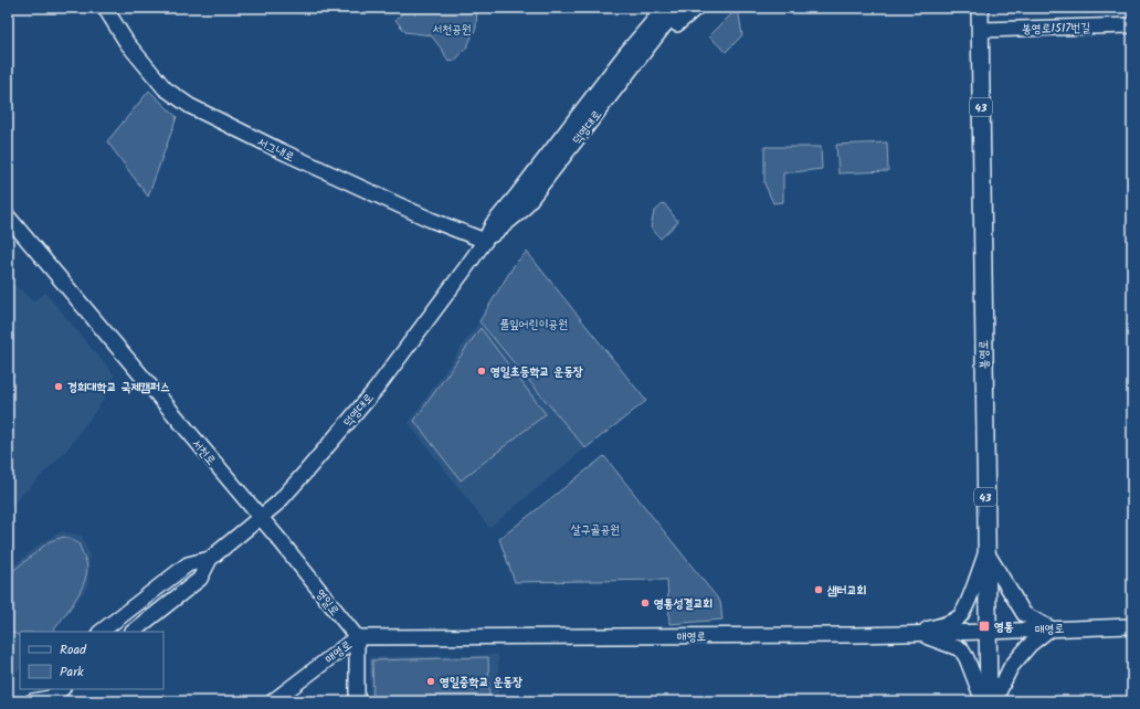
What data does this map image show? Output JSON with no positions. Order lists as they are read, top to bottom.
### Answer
{
  "streets": {
    "main road": ["43", "봉영로"],
    "street": [
      "봉영로1517번길",
      "덕영대로",
      "서그내로",
      "서천로",
      "영일로",
      "매영로"
    ]
  },
  "crossings": [
    ["봉영로1517번길", "봉영로"],
    ["덕영대로", "서그내로"],
    ["덕영대로", "서천로"],
    ["덕영대로", "영일로"],
    ["봉영로", "매영로"],
    ["서천로", "영일로"],
    ["영일로", "매영로"]
  ],
  "parks": ["서천공원", "풀잎어린이공원", "살구골공원"],
  "places": {
    "other": [
      "영일초등학교 운동장",
      "경희대학교 국제캠퍼스",
      "샘터교회",
      "영통성결교회",
      "영일중학교 운동장"
    ],
    "transit": ["영통"]
  },
  "legend": ["Road", "Park"]
}
